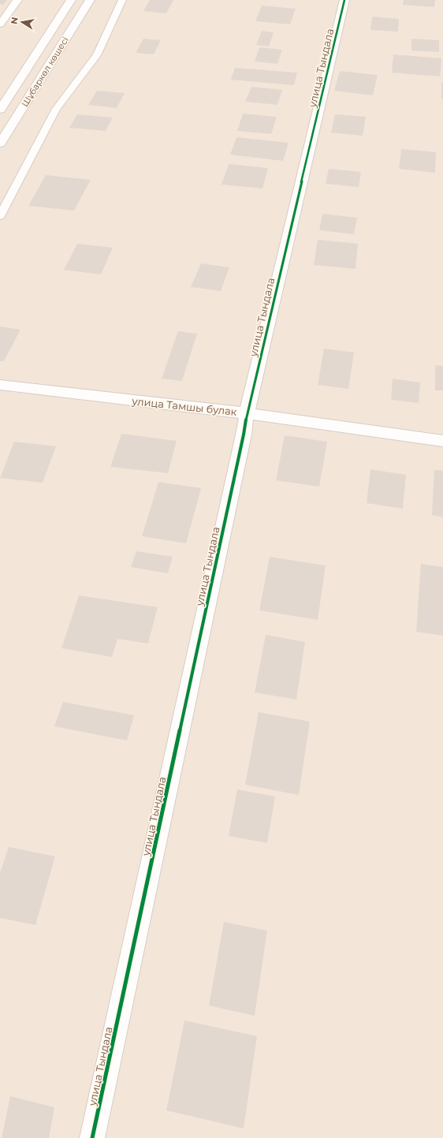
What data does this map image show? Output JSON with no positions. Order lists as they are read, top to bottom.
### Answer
{
  "streets": {
    "street": ["улица Тындала", "Шұбаркөл көшесі", "улица Тамшы булак"]
  },
  "crossings": [
    ["улица Тындала", "улица Тамшы булак"]
  ],
  "north": "left"
}
